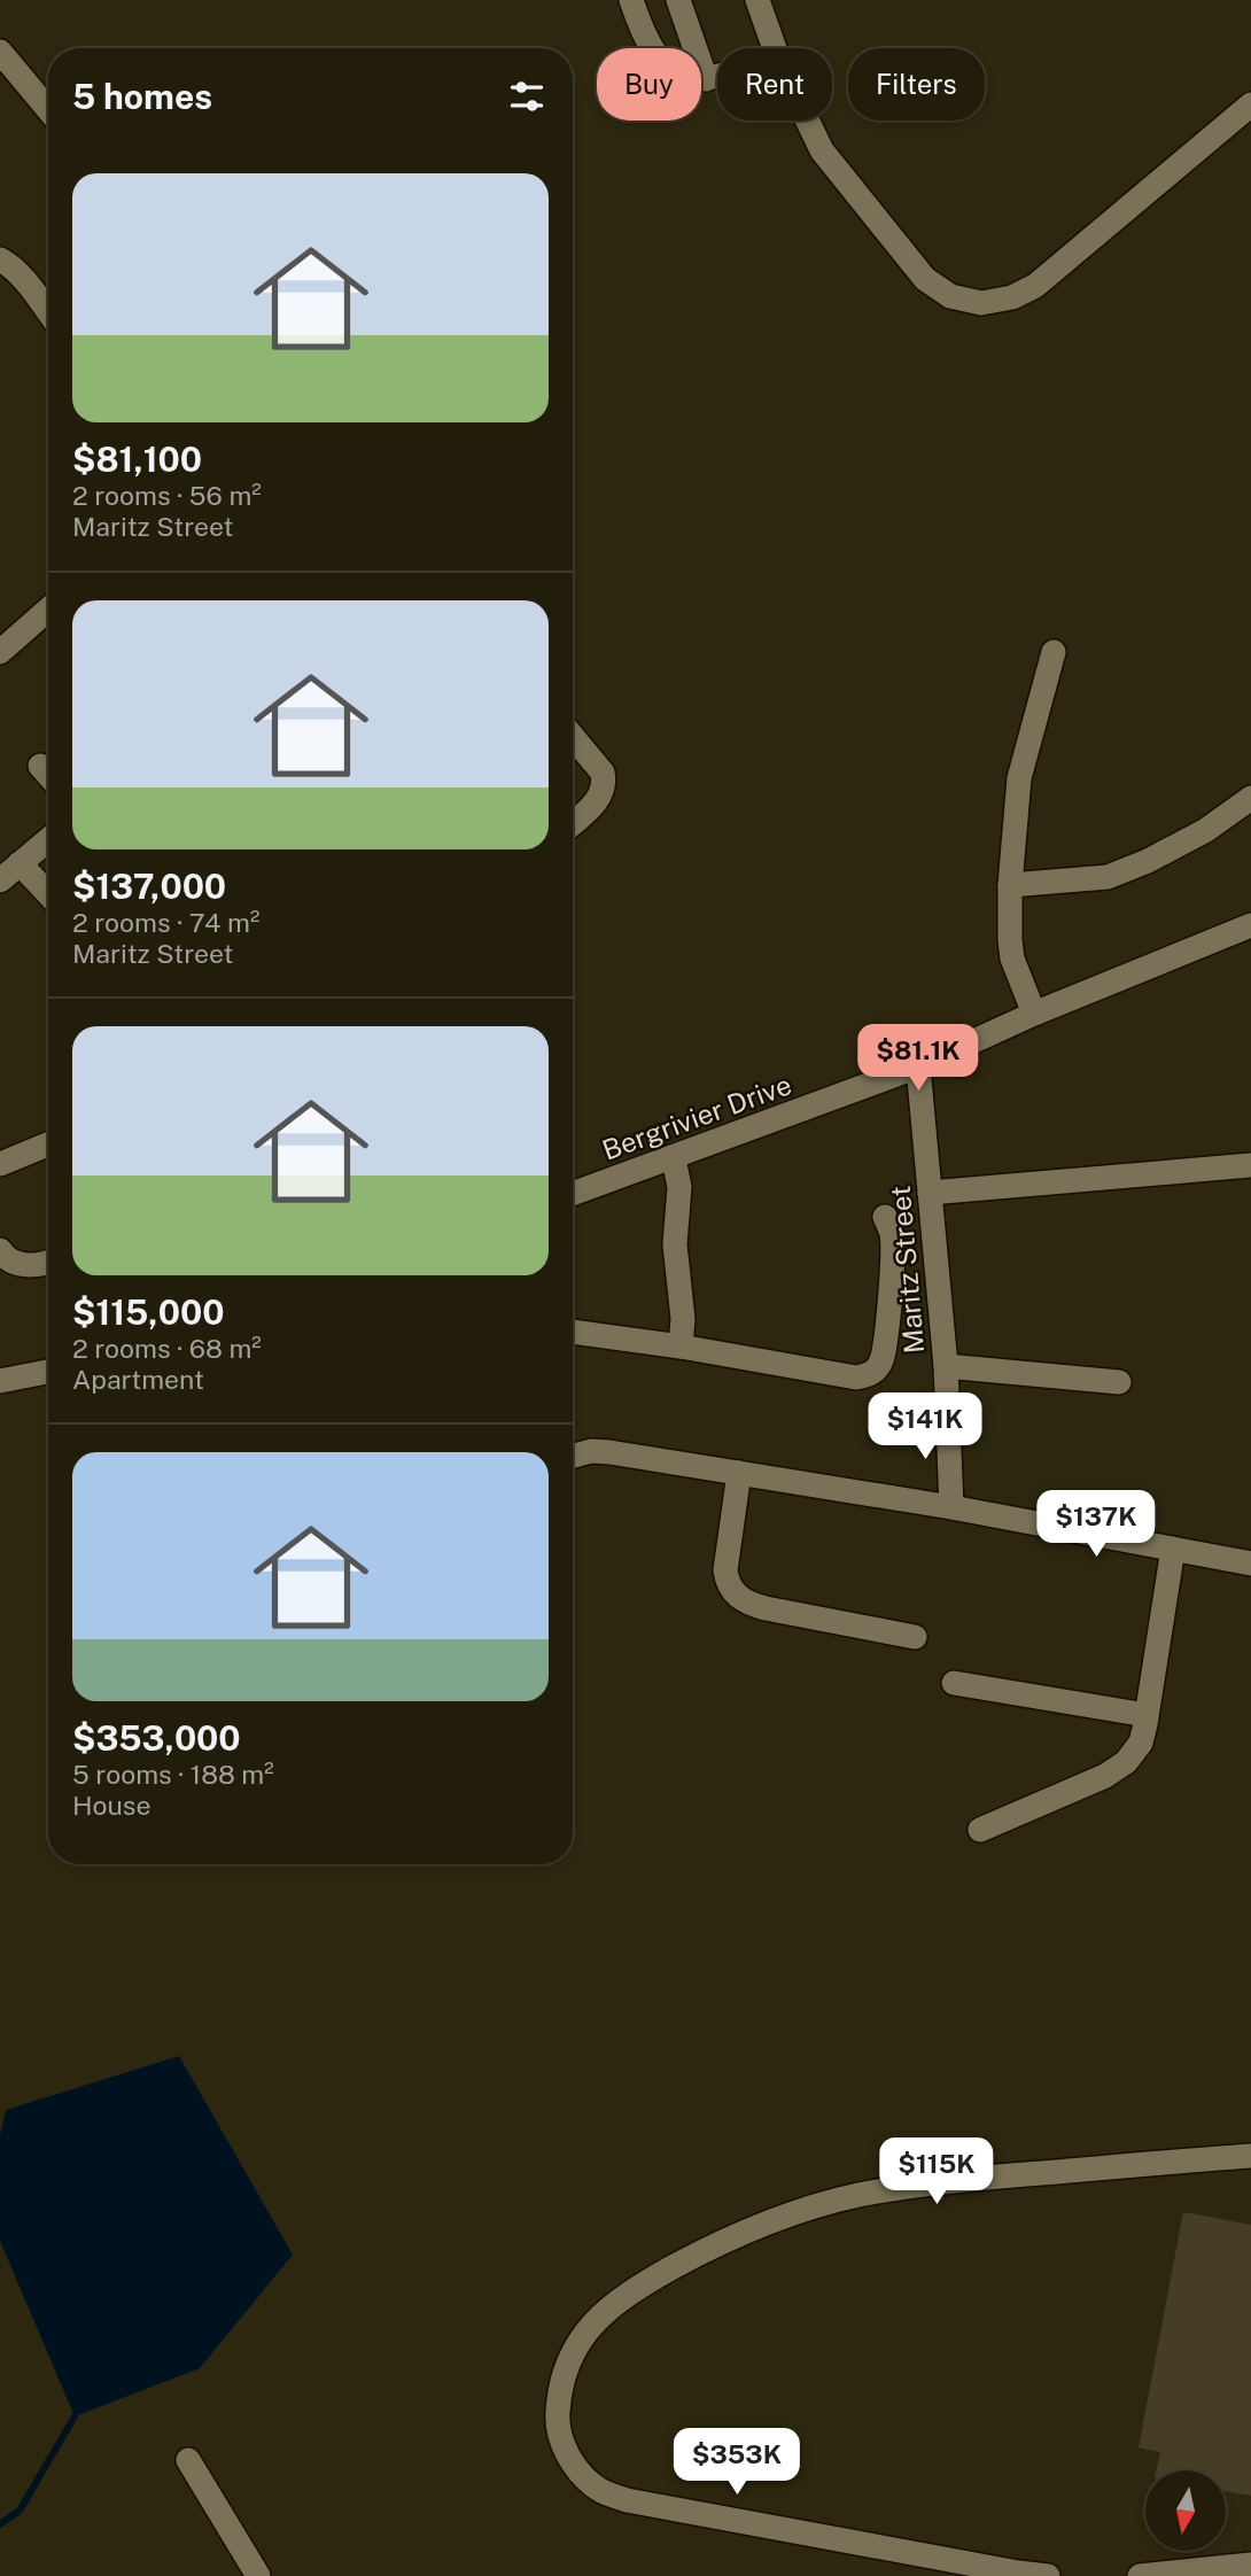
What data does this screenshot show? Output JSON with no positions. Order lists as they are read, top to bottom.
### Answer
{
  "streets": {
    "street": ["Bergrivier Drive", "Maritz Street"]
  },
  "crossings": [
    ["Bergrivier Drive", "Maritz Street"]
  ],
  "north": "bottom",
  "page": {
    "chip": ["Buy", "Rent", "Filters"],
    "heading": "5 homes",
    "list": [
      {
        "name": "$81,100",
        "note": "2 rooms · 56 m² · Maritz Street"
      },
      {
        "name": "$137,000",
        "note": "2 rooms · 74 m² · Maritz Street"
      },
      {
        "name": "$115,000",
        "note": "2 rooms · 68 m² · Apartment"
      },
      {
        "name": "$353,000",
        "note": "5 rooms · 188 m² · House"
      }
    ],
    "price": [
      "$81.1K",
      "$141K",
      "$137K",
      "$115K",
      "$353K"
    ]
  }
}
